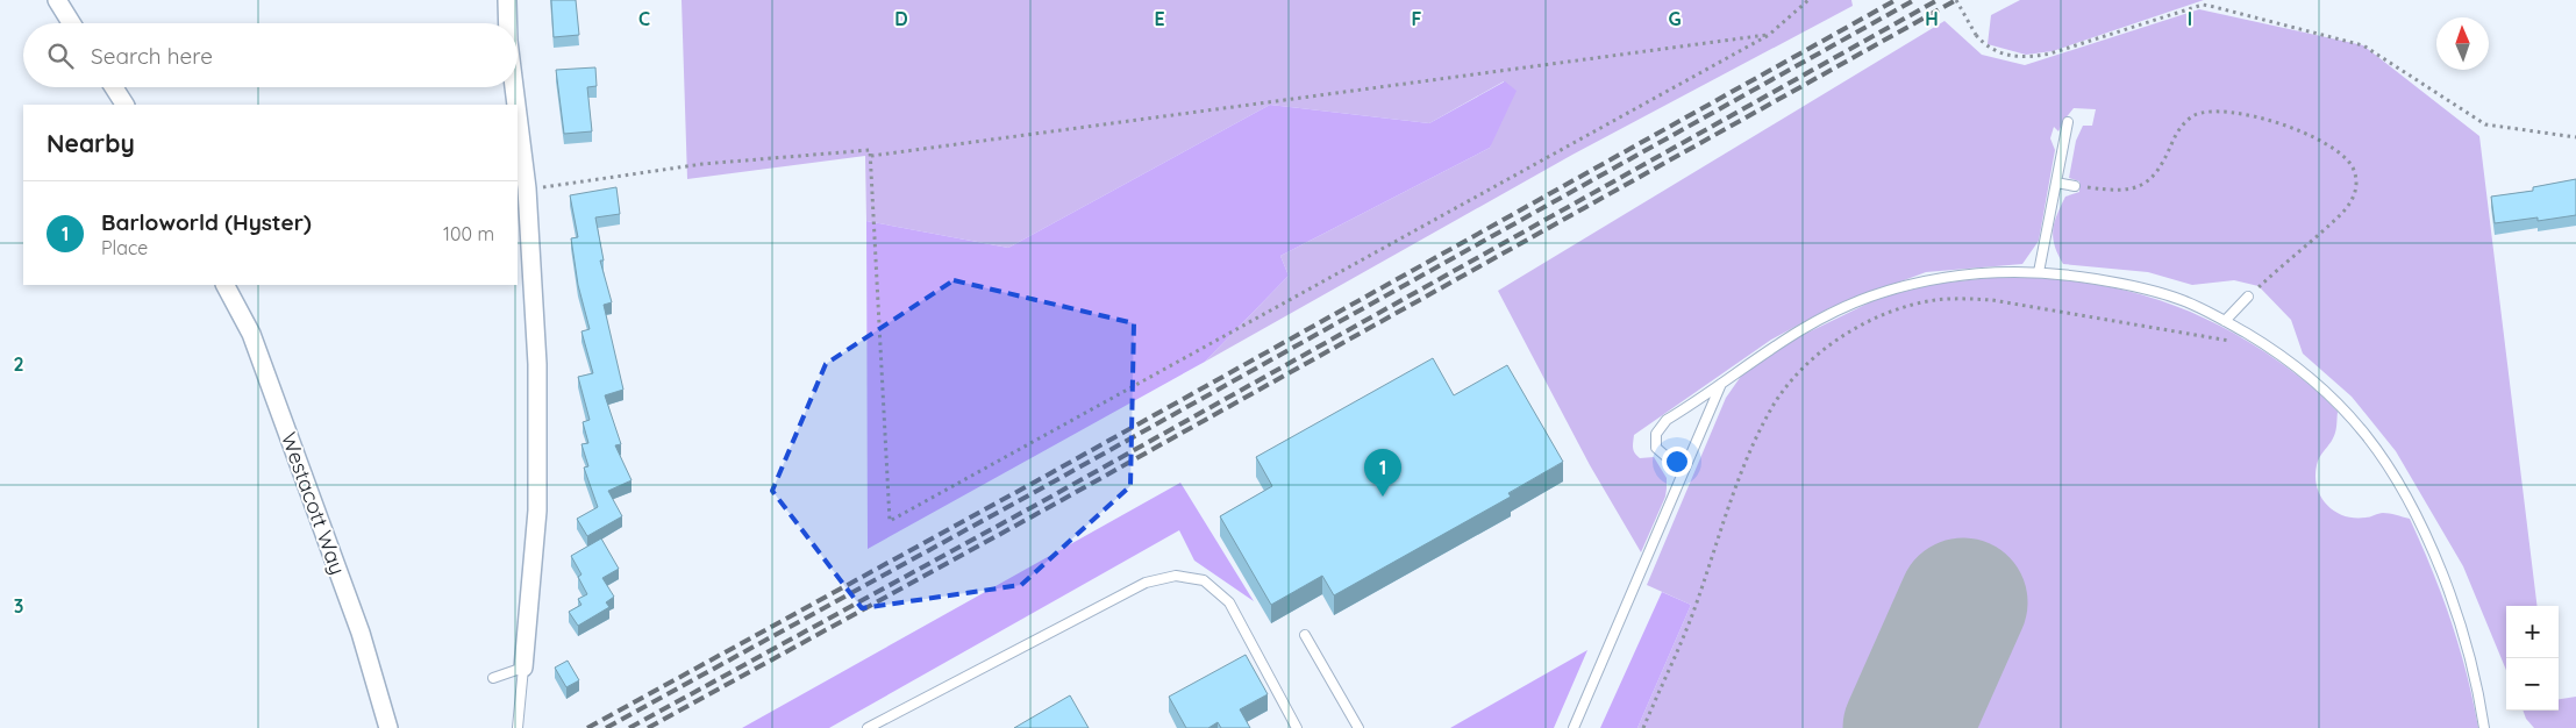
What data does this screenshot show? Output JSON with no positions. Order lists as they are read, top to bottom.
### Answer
{
  "streets": {
    "street": ["Westacott Way"]
  },
  "north": "top",
  "page": {
    "search": "Search here",
    "heading": "Nearby",
    "list": [
      {
        "mark": "1",
        "name": "Barloworld (Hyster)",
        "note": "Place",
        "value": "100 m"
      }
    ],
    "pins": "1",
    "map_buttons": ["+", "−"]
  },
  "grid": {
    "columns": [
      "C",
      "D",
      "E",
      "F",
      "G",
      "H",
      "I"
    ],
    "rows": ["2", "3"]
  }
}
